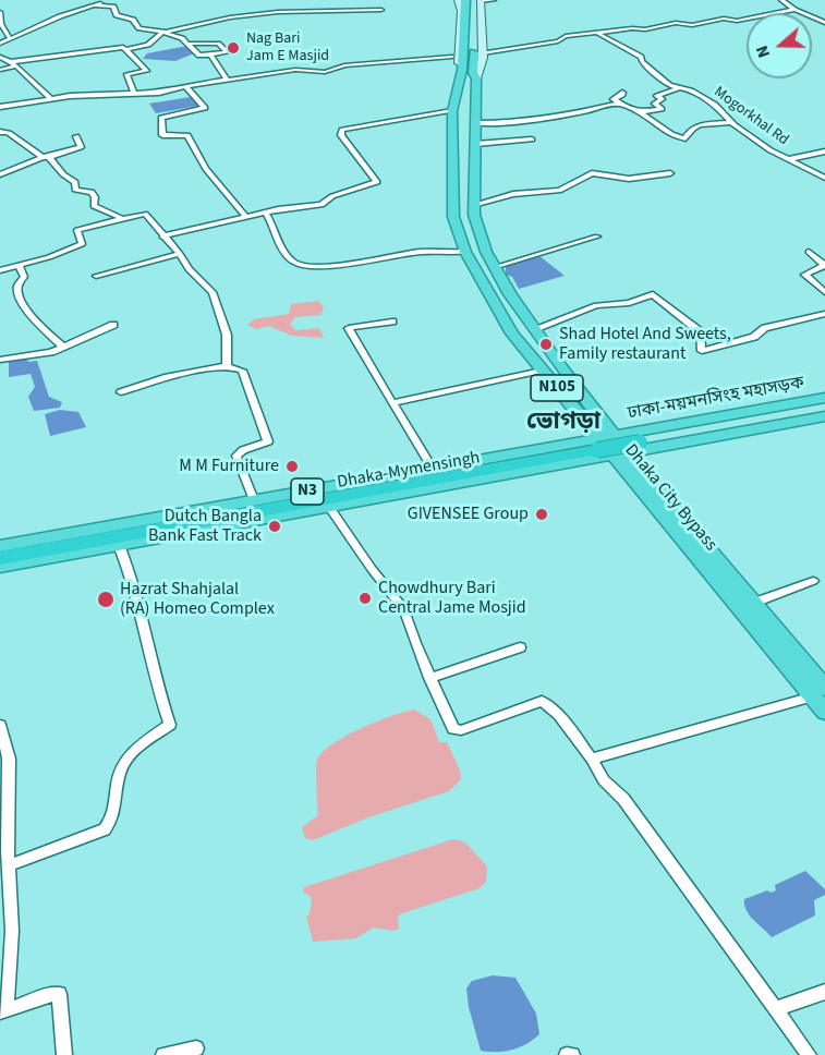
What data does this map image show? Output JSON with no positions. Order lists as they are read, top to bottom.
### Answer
{
  "streets": {
    "highway": [
      "N105",
      "ঢাকা-ময়মনসিংহ মহাসড়ক",
      "Dhaka-Mymensingh",
      "N3",
      "Dhaka City Bypass"
    ],
    "street": ["Mogorkhal Rd"]
  },
  "crossings": [
    ["ঢাকা-ময়মনসিংহ মহাসড়ক", "Dhaka-Mymensingh"],
    ["ঢাকা-ময়মনসিংহ মহাসড়ক", "Dhaka City Bypass"],
    ["Dhaka-Mymensingh", "Dhaka City Bypass"]
  ],
  "districts": ["ভোগড়া"],
  "places": [
    "Nag Bari Jam E Masjid",
    "Shad Hotel And Sweets, Family restaurant",
    "M M Furniture",
    "GIVENSEE Group",
    "Dutch Bangla Bank Fast Track",
    "Chowdhury Bari Central Jame Mosjid",
    "Hazrat Shahjalal (RA) Homeo Complex"
  ],
  "north": "left"
}
